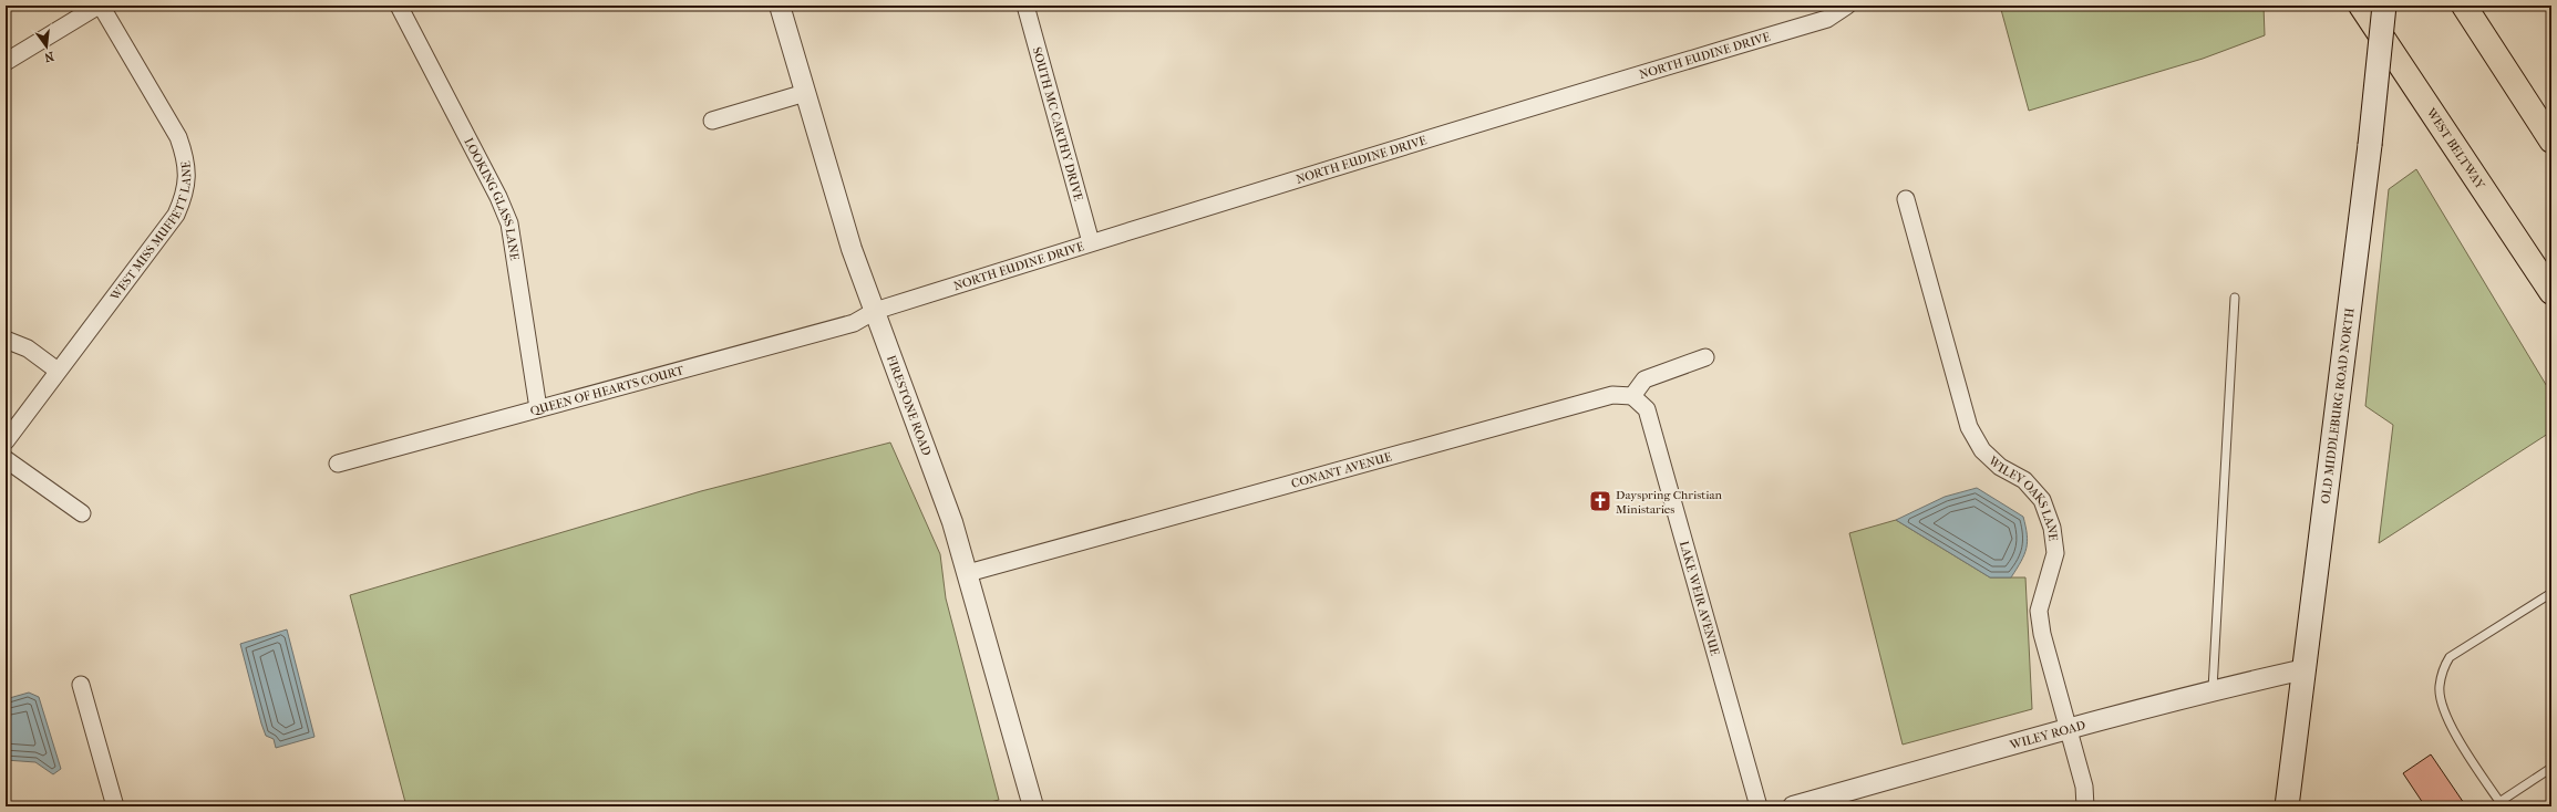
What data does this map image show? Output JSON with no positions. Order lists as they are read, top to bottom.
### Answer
{
  "streets": {
    "highway": ["WEST BELTWAY"],
    "main road": ["OLD MIDDLEBURG ROAD NORTH"],
    "street": [
      "NORTH EUDINE DRIVE",
      "SOUTH MC CARTHY DRIVE",
      "LOOKING GLASS LANE",
      "WEST MISS MUFFETT LANE",
      "QUEEN OF HEARTS COURT",
      "FIRESTONE ROAD",
      "CONANT AVENUE",
      "WILEY OAKS LANE",
      "LAKE WEIR AVENUE",
      "WILEY ROAD"
    ]
  },
  "crossings": [
    ["NORTH EUDINE DRIVE", "SOUTH MC CARTHY DRIVE"],
    ["NORTH EUDINE DRIVE", "QUEEN OF HEARTS COURT"],
    ["NORTH EUDINE DRIVE", "FIRESTONE ROAD"],
    ["LOOKING GLASS LANE", "QUEEN OF HEARTS COURT"],
    ["QUEEN OF HEARTS COURT", "FIRESTONE ROAD"],
    ["FIRESTONE ROAD", "CONANT AVENUE"],
    ["OLD MIDDLEBURG ROAD NORTH", "WILEY ROAD"],
    ["CONANT AVENUE", "LAKE WEIR AVENUE"],
    ["WILEY OAKS LANE", "WILEY ROAD"]
  ],
  "places": {
    "church": ["Dayspring Christian Ministaries"]
  },
  "north": "bottom"
}
